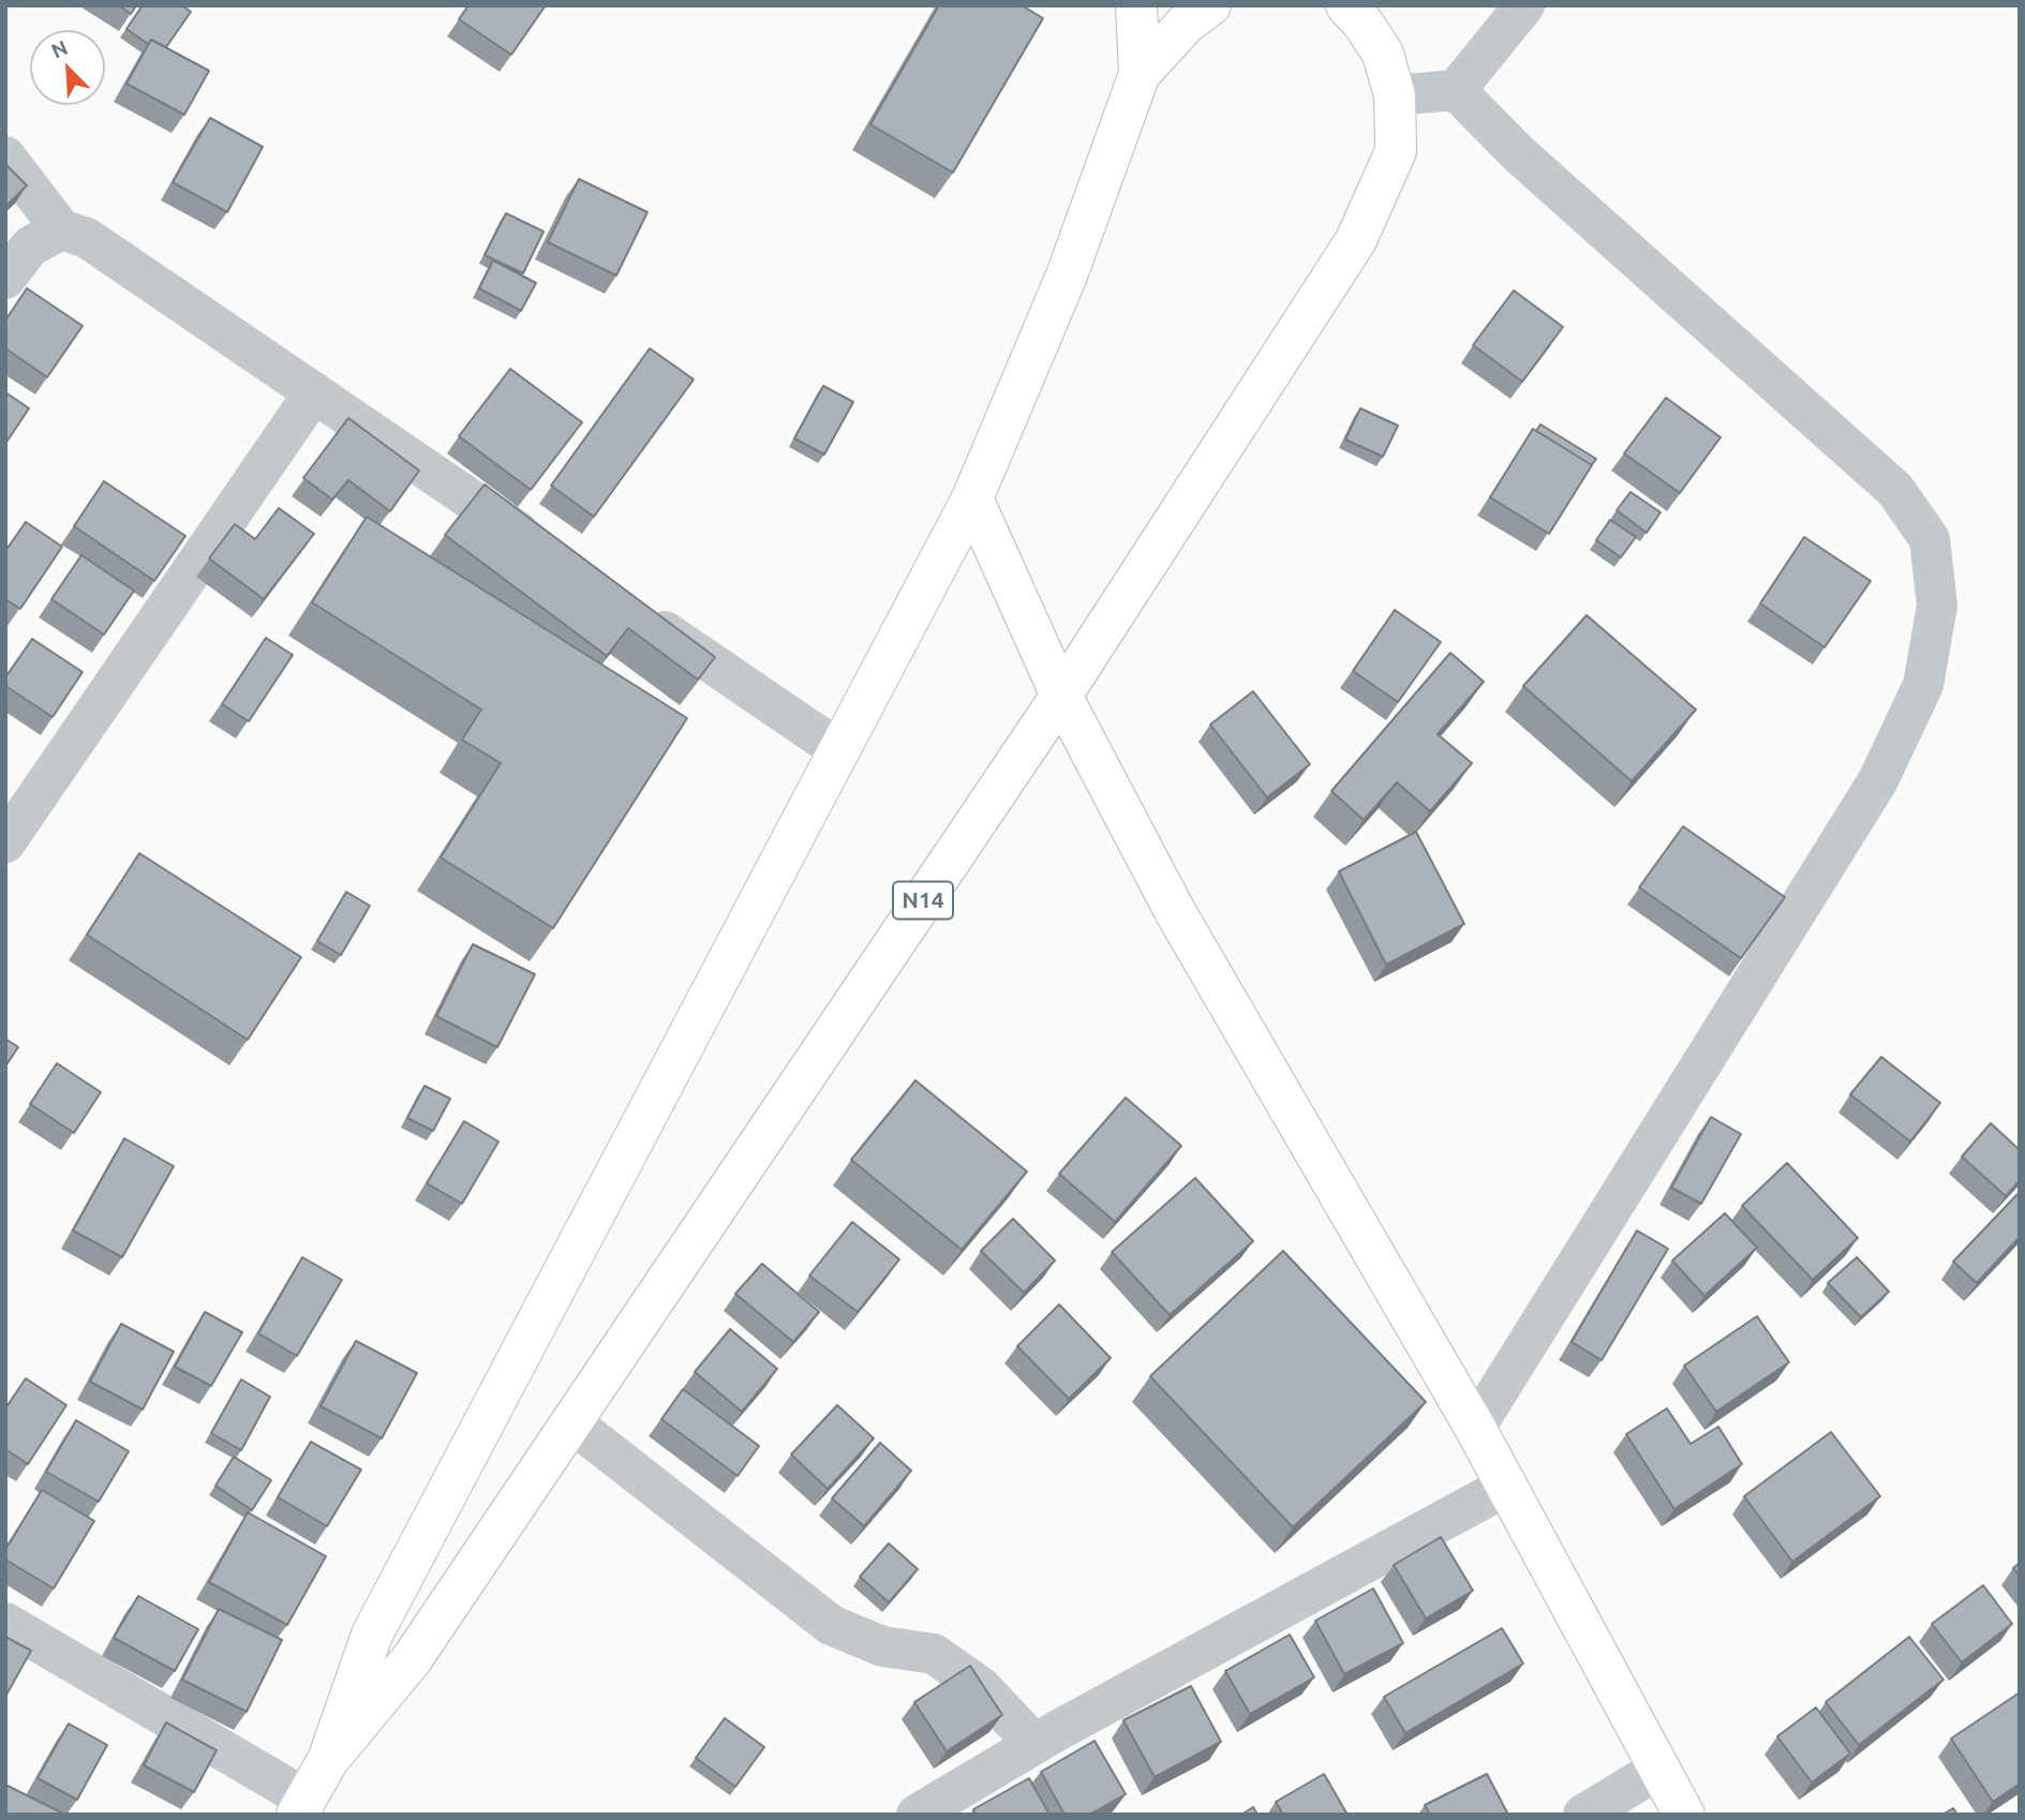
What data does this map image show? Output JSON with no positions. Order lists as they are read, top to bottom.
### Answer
{
  "streets": {
    "main road": ["N14"]
  },
  "north": "top left"
}
